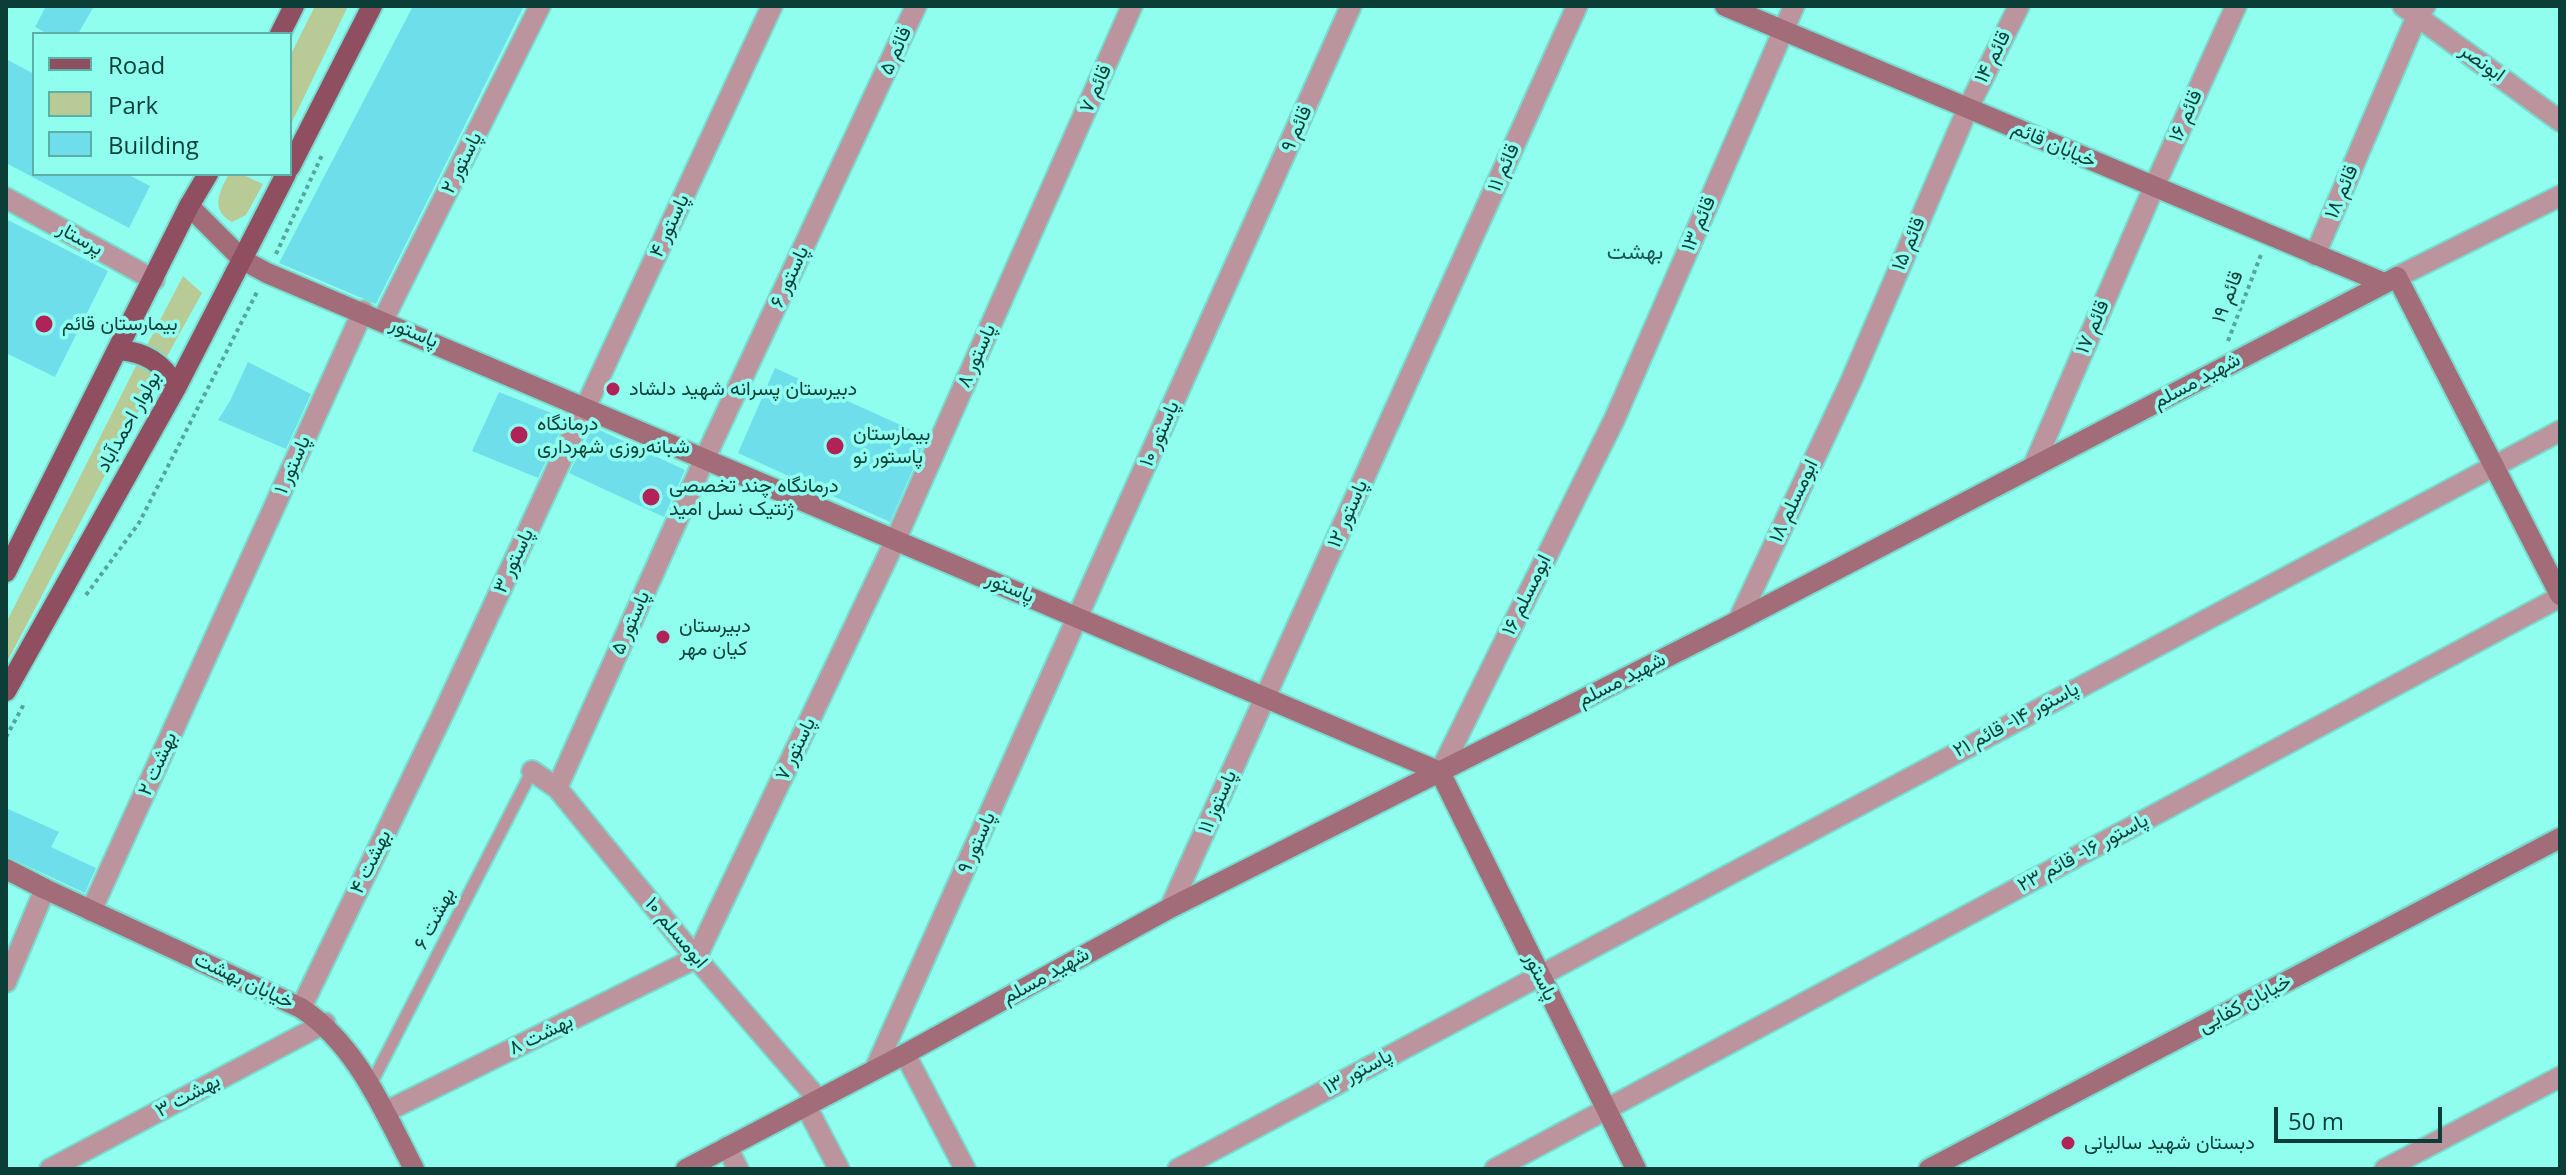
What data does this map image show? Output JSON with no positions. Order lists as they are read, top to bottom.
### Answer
{
  "streets": {
    "main road": ["بولوار احمدآباد"],
    "street": [
      "قائم ۵",
      "قائم ۱۴",
      "ابونصر",
      "قائم ۷",
      "قائم ۱۶",
      "قائم ۹",
      "خیابان قائم",
      "پاستور ۲",
      "قائم ۱۱",
      "قائم ۱۸",
      "قائم ۱۳",
      "پاستور ۴",
      "پرستار",
      "قائم ۱۵",
      "پاستور ۶",
      "قائم ۱۷",
      "پاستور",
      "پاستور ۸",
      "شهید مسلم",
      "پاستور ۱۰",
      "پاستور ۱",
      "ابومسلم ۱۸",
      "پاستور ۱۲",
      "پاستور ۳",
      "ابومسلم ۱۶",
      "پاستور ۵",
      "پاستور ۱۴- قائم ۲۱",
      "پاستور ۷",
      "بهشت ۲",
      "پاستوز ۱۱",
      "پاستور ۹",
      "پاستور ۱۶- قائم ۲۳",
      "بهشت ۴",
      "ابومسلم ۱۰",
      "خیابان بهشت",
      "خیابان کفایی",
      "بهشت ۸",
      "پاستور ۱۳",
      "بهشت ۳"
    ],
    "lane": ["بهشت ۶"],
    "path": ["قائم ۱۹"]
  },
  "crossings": [
    ["قائم ۵", "پاستور ۶"],
    ["قائم ۱۴", "خیابان قائم"],
    ["قائم ۱۴", "قائم ۱۵"],
    ["ابونصر", "قائم ۱۸"],
    ["قائم ۷", "پاستور ۸"],
    ["قائم ۱۶", "خیابان قائم"],
    ["قائم ۱۶", "قائم ۱۷"],
    ["قائم ۹", "پاستور ۱۰"],
    ["خیابان قائم", "قائم ۱۸"],
    ["خیابان قائم", "قائم ۱۳"],
    ["خیابان قائم", "قائم ۱۵"],
    ["خیابان قائم", "قائم ۱۹"],
    ["خیابان قائم", "قائم ۱۷"],
    ["خیابان قائم", "شهید مسلم"],
    ["پاستور ۲", "پاستور"],
    ["قائم ۱۱", "پاستور ۱۲"],
    ["قائم ۱۳", "ابومسلم ۱۶"],
    ["پاستور ۴", "پاستور"],
    ["پاستور ۴", "پاستور ۳"],
    ["پرستار", "بولوار احمدآباد"],
    ["قائم ۱۵", "ابومسلم ۱۸"],
    ["پاستور ۶", "پاستور"],
    ["پاستور ۶", "پاستور ۵"],
    ["قائم ۱۹", "شهید مسلم"],
    ["قائم ۱۷", "شهید مسلم"],
    ["پاستور", "پاستور ۸"],
    ["پاستور", "شهید مسلم"],
    ["پاستور", "بولوار احمدآباد"],
    ["پاستور", "پاستور ۱۰"],
    ["پاستور", "پاستور ۱"],
    ["پاستور", "پاستور ۱۲"],
    ["پاستور", "پاستور ۳"],
    ["پاستور", "ابومسلم ۱۶"],
    ["پاستور", "پاستور ۵"],
    ["پاستور", "پاستور ۱۴- قائم ۲۱"],
    ["پاستور", "پاستور ۷"],
    ["پاستور", "پاستوز ۱۱"],
    ["پاستور", "پاستور ۹"],
    ["پاستور", "پاستور ۱۶- قائم ۲۳"],
    ["پاستور", "پاستور ۱۳"],
    ["پاستور ۸", "پاستور ۷"],
    ["شهید مسلم", "ابومسلم ۱۸"],
    ["شهید مسلم", "ابومسلم ۱۶"],
    ["شهید مسلم", "پاستوز ۱۱"],
    ["شهید مسلم", "پاستور ۹"],
    ["شهید مسلم", "ابومسلم ۱۰"],
    ["پاستور ۱۰", "پاستور ۹"],
    ["پاستور ۱", "بهشت ۲"],
    ["پاستور ۱۲", "پاستوز ۱۱"],
    ["پاستور ۳", "بهشت ۴"],
    ["پاستور ۵", "ابومسلم ۱۰"],
    ["پاستور ۱۴- قائم ۲۱", "پاستور ۱۳"],
    ["پاستور ۷", "ابومسلم ۱۰"],
    ["پاستور ۷", "بهشت ۸"],
    ["بهشت ۲", "خیابان بهشت"],
    ["بهشت ۴", "خیابان بهشت"],
    ["بهشت ۶", "ابومسلم ۱۰"],
    ["بهشت ۶", "خیابان بهشت"],
    ["ابومسلم ۱۰", "بهشت ۸"],
    ["خیابان بهشت", "بهشت ۸"],
    ["خیابان بهشت", "بهشت ۳"]
  ],
  "districts": ["بهشت"],
  "places": [
    "بیمارستان قائم",
    "دبیرستان پسرانه شهید دلشاد",
    "درمانگاه شبانه‌روزی شهرداری",
    "بیمارستان پاستور نو",
    "درمانگاه چند تخصصی ژنتیک نسل امید",
    "دبیرستان کیان مهر",
    "دبستان شهید سالیانی"
  ],
  "legend": ["Road", "Park", "Building"],
  "scale_bar": "50 m"
}
